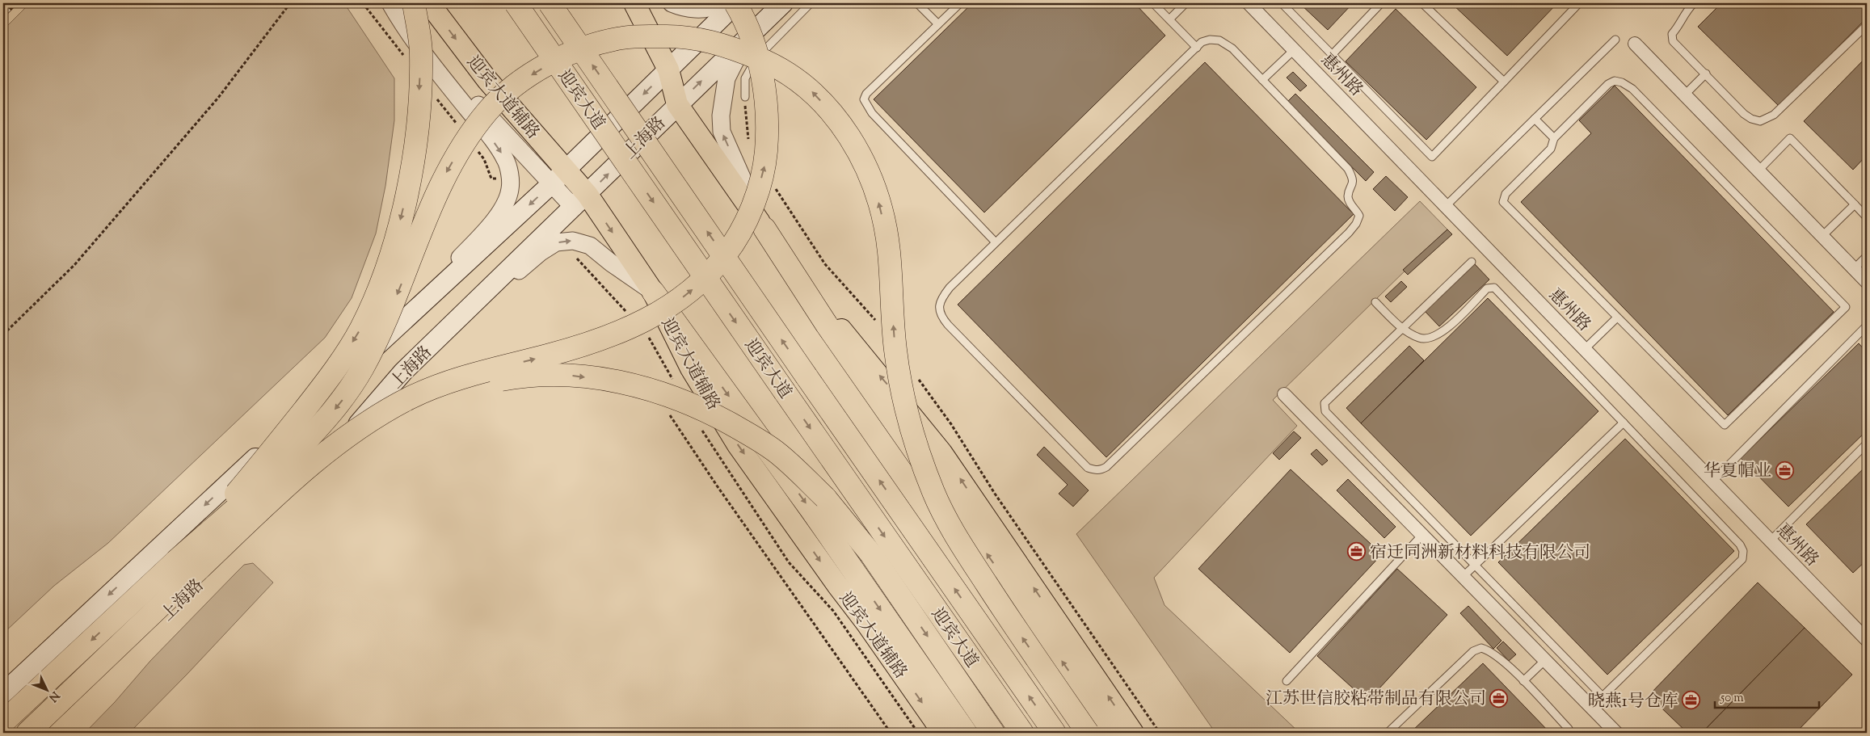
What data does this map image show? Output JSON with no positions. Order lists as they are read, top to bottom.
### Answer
{
  "streets": {
    "highway": ["迎宾大道", "上海路"],
    "main road": ["迎宾大道辅路"],
    "street": ["惠州路"]
  },
  "crossings": [
    ["迎宾大道辅路", "上海路"]
  ],
  "places": {
    "office": [
      "华夏帽业",
      "宿迁同洲新材料科技有限公司",
      "江苏世信胶粘带制品有限公司",
      "晓燕1号仓库"
    ]
  },
  "scale_bar": "50 m",
  "north": "bottom right"
}
